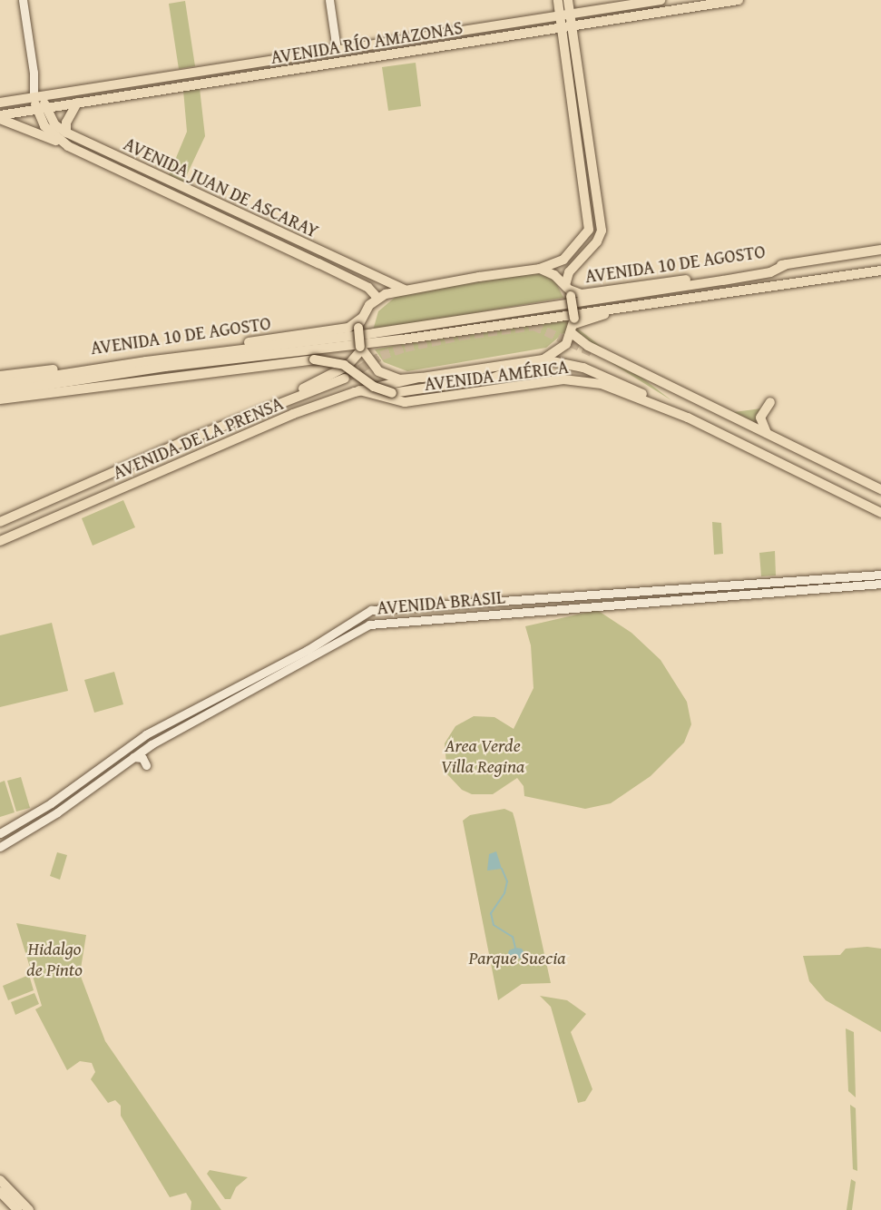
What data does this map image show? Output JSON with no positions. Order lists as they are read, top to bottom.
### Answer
{
  "streets": {
    "main road": [
      "AVENIDA RÍO AMAZONAS",
      "AVENIDA JUAN DE ASCARAY",
      "AVENIDA 10 DE AGOSTO",
      "AVENIDA AMÉRICA",
      "AVENIDA DE LA PRENSA"
    ],
    "street": ["AVENIDA BRASIL"]
  },
  "crossings": [
    ["AVENIDA RÍO AMAZONAS", "AVENIDA JUAN DE ASCARAY"],
    ["AVENIDA 10 DE AGOSTO", "AVENIDA AMÉRICA"],
    ["AVENIDA AMÉRICA", "AVENIDA DE LA PRENSA"]
  ],
  "parks": ["Area Verde Villa Regina", "Hidalgo de Pinto", "Parque Suecia"]
}
